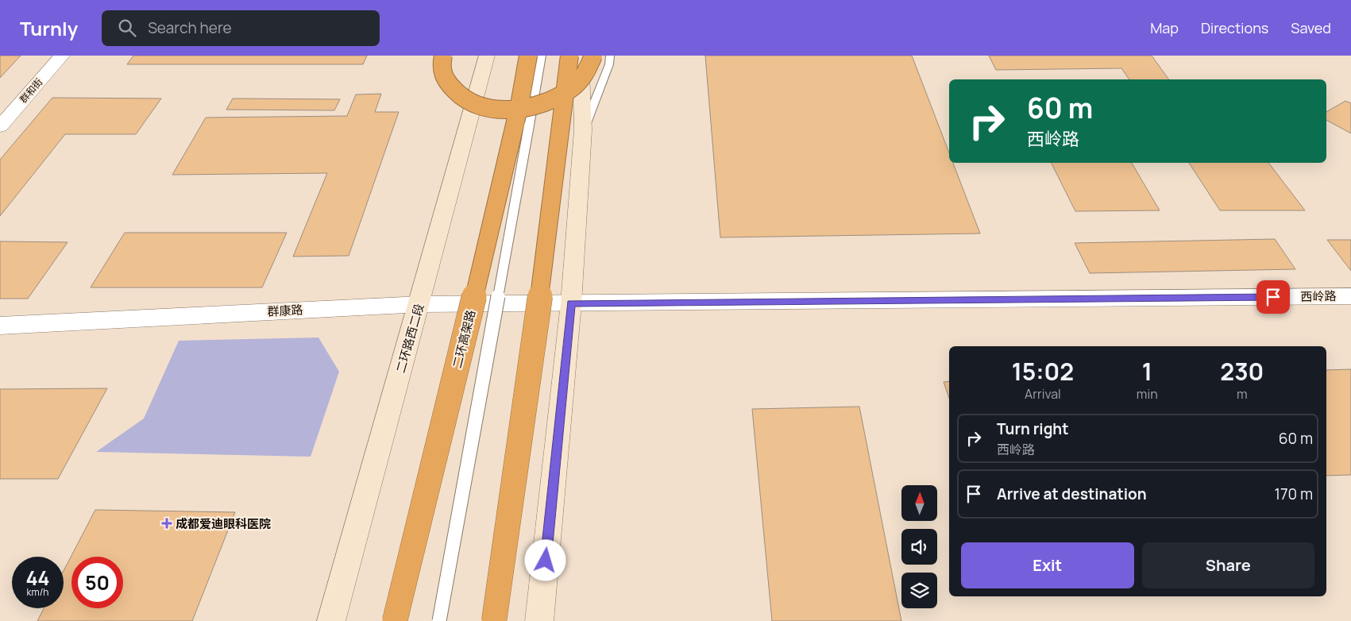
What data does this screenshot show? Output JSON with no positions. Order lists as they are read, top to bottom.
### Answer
{
  "streets": {
    "highway": ["二环高架路"],
    "main road": ["二环路西二段"],
    "street": ["群和街", "西岭路", "群康路"]
  },
  "crossings": [
    ["西岭路", "群康路"],
    ["群康路", "二环路西二段"]
  ],
  "places": {
    "health": ["成都爱迪眼科医院"]
  },
  "north": "top",
  "page": {
    "header": "Turnly",
    "search": "Search here",
    "nav": ["Map", "Directions", "Saved"],
    "turn": ["60 m", "西岭路"],
    "eta": [
      "15:02",
      "Arrival",
      "1",
      "min",
      "230",
      "m"
    ],
    "list": [
      {
        "name": "Turn right",
        "note": "西岭路",
        "value": "60 m"
      },
      {
        "name": "Arrive at destination",
        "value": "170 m"
      }
    ],
    "buttons": ["Exit", "Share"],
    "speed": "44 km/h",
    "limit": "50"
  }
}
